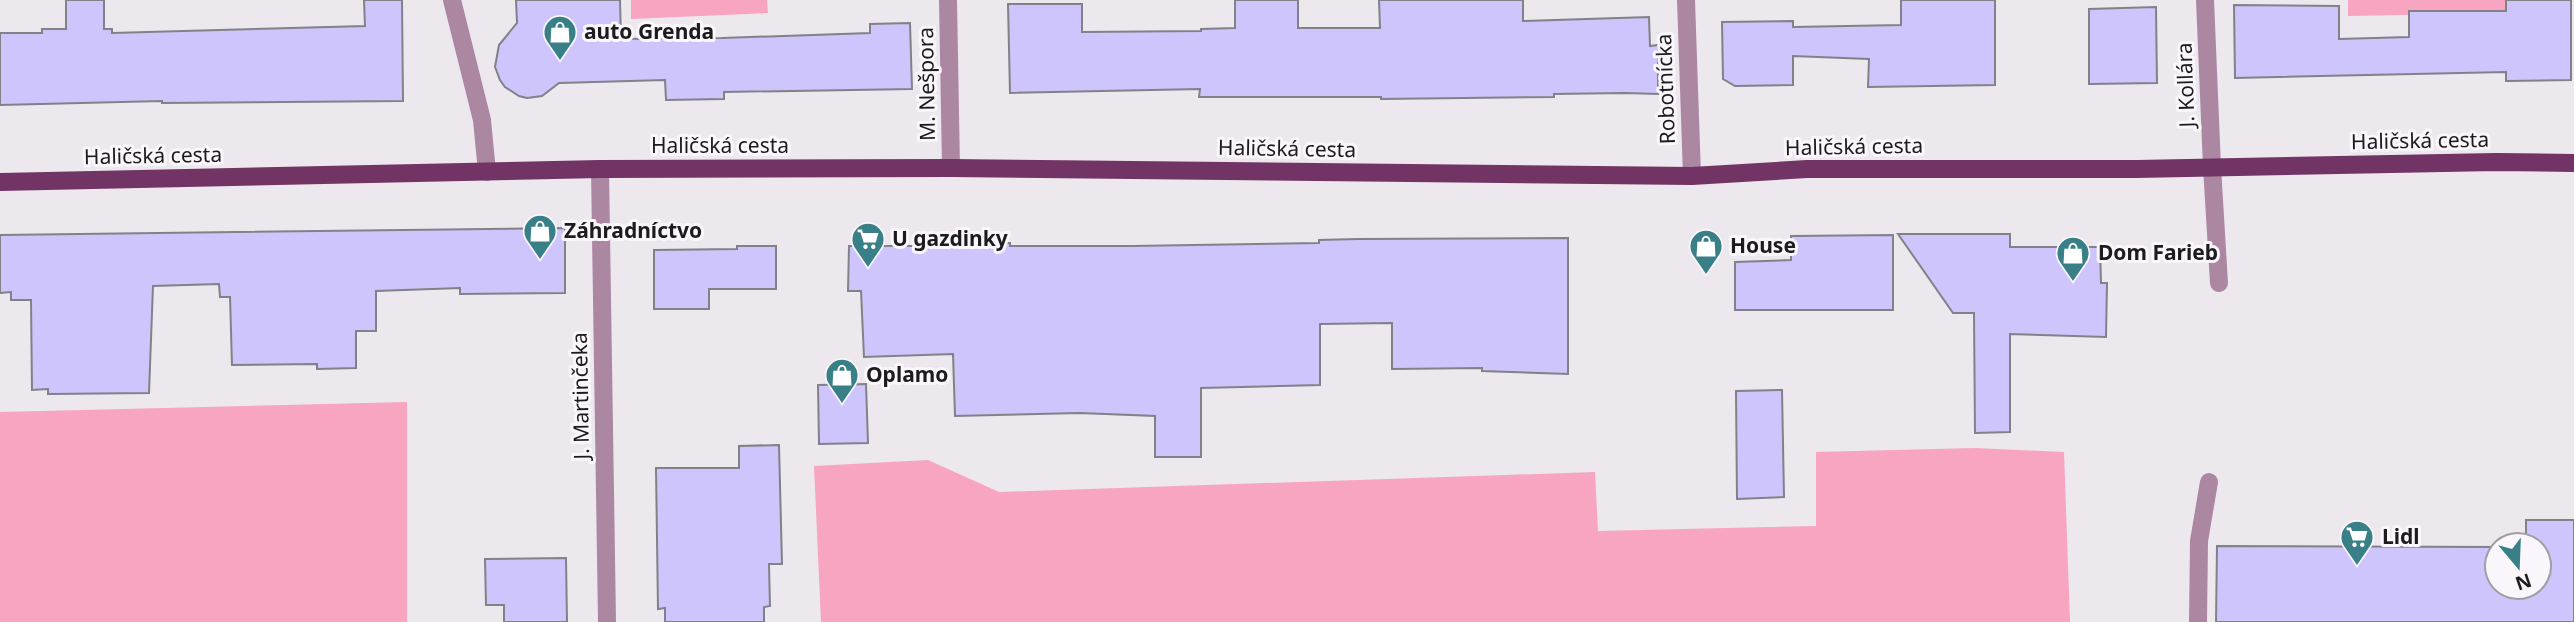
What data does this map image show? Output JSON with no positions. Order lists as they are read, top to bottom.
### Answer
{
  "streets": {
    "main road": ["Haličská cesta"],
    "street": [
      "M. Nešpora",
      "J. Kollára",
      "Robotnícka",
      "J. Martinčeka"
    ]
  },
  "crossings": [
    ["M. Nešpora", "Haličská cesta"],
    ["J. Kollára", "Haličská cesta"],
    ["Robotnícka", "Haličská cesta"],
    ["Haličská cesta", "J. Martinčeka"]
  ],
  "places": {
    "shop": [
      "auto Grenda",
      "Záhradníctvo",
      "House",
      "Dom Farieb",
      "Oplamo"
    ],
    "supermarket": ["U gazdinky", "Lidl"]
  },
  "north": "bottom"
}
